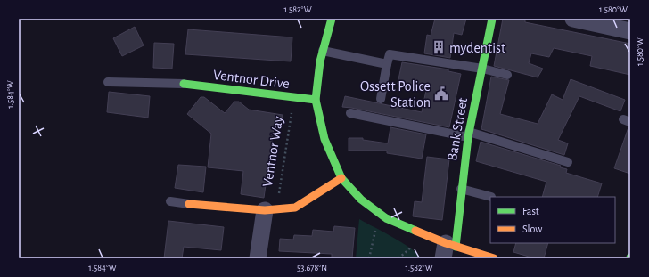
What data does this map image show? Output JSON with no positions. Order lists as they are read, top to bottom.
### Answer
{
  "streets": {
    "street": ["Ventnor Drive", "Bank Street"],
    "path": ["Ventnor Way"]
  },
  "crossings": [
    ["Ventnor Drive", "Ventnor Way"]
  ],
  "places": {
    "building": ["mydentist"],
    "public building": ["Ossett Police Station"]
  },
  "legend": ["Fast", "Slow"],
  "coordinates": [
    "1.582°W",
    "1.580°W",
    "1.584°W",
    "53.678°N"
  ]
}
